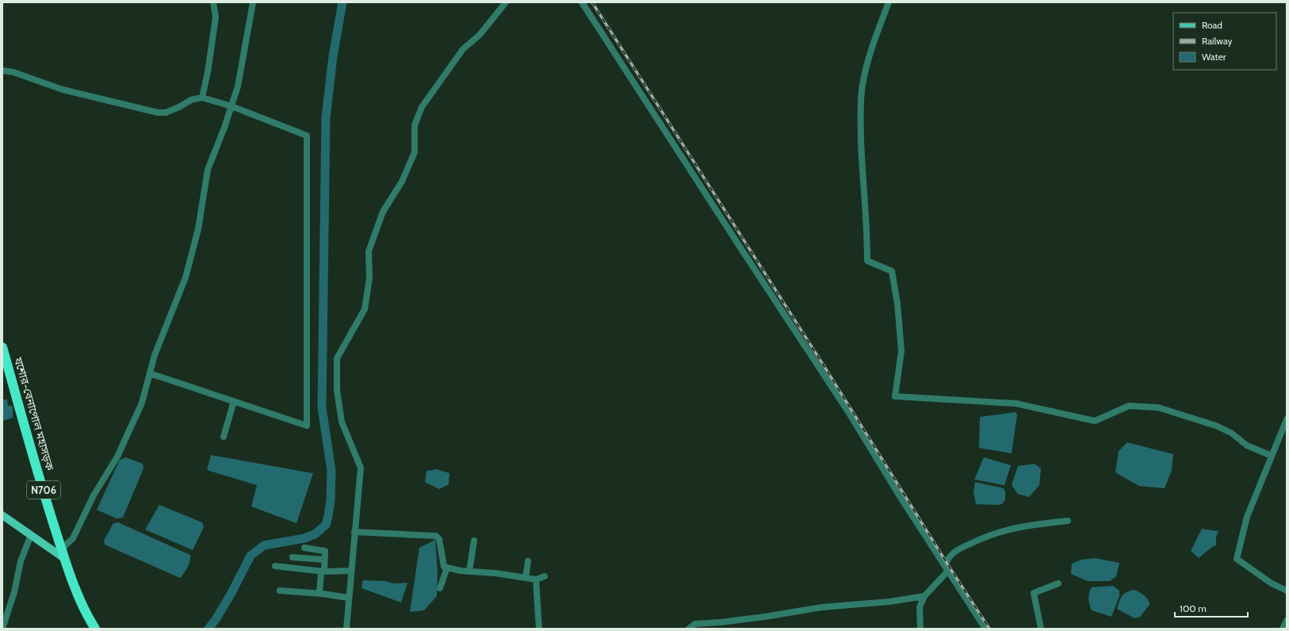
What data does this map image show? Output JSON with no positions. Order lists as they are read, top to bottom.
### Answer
{
  "streets": {
    "highway": ["যশোর-বেনাপোল মহাসড়ক", "N706"]
  },
  "legend": ["Road", "Railway", "Water"],
  "scale_bar": "100 m"
}
